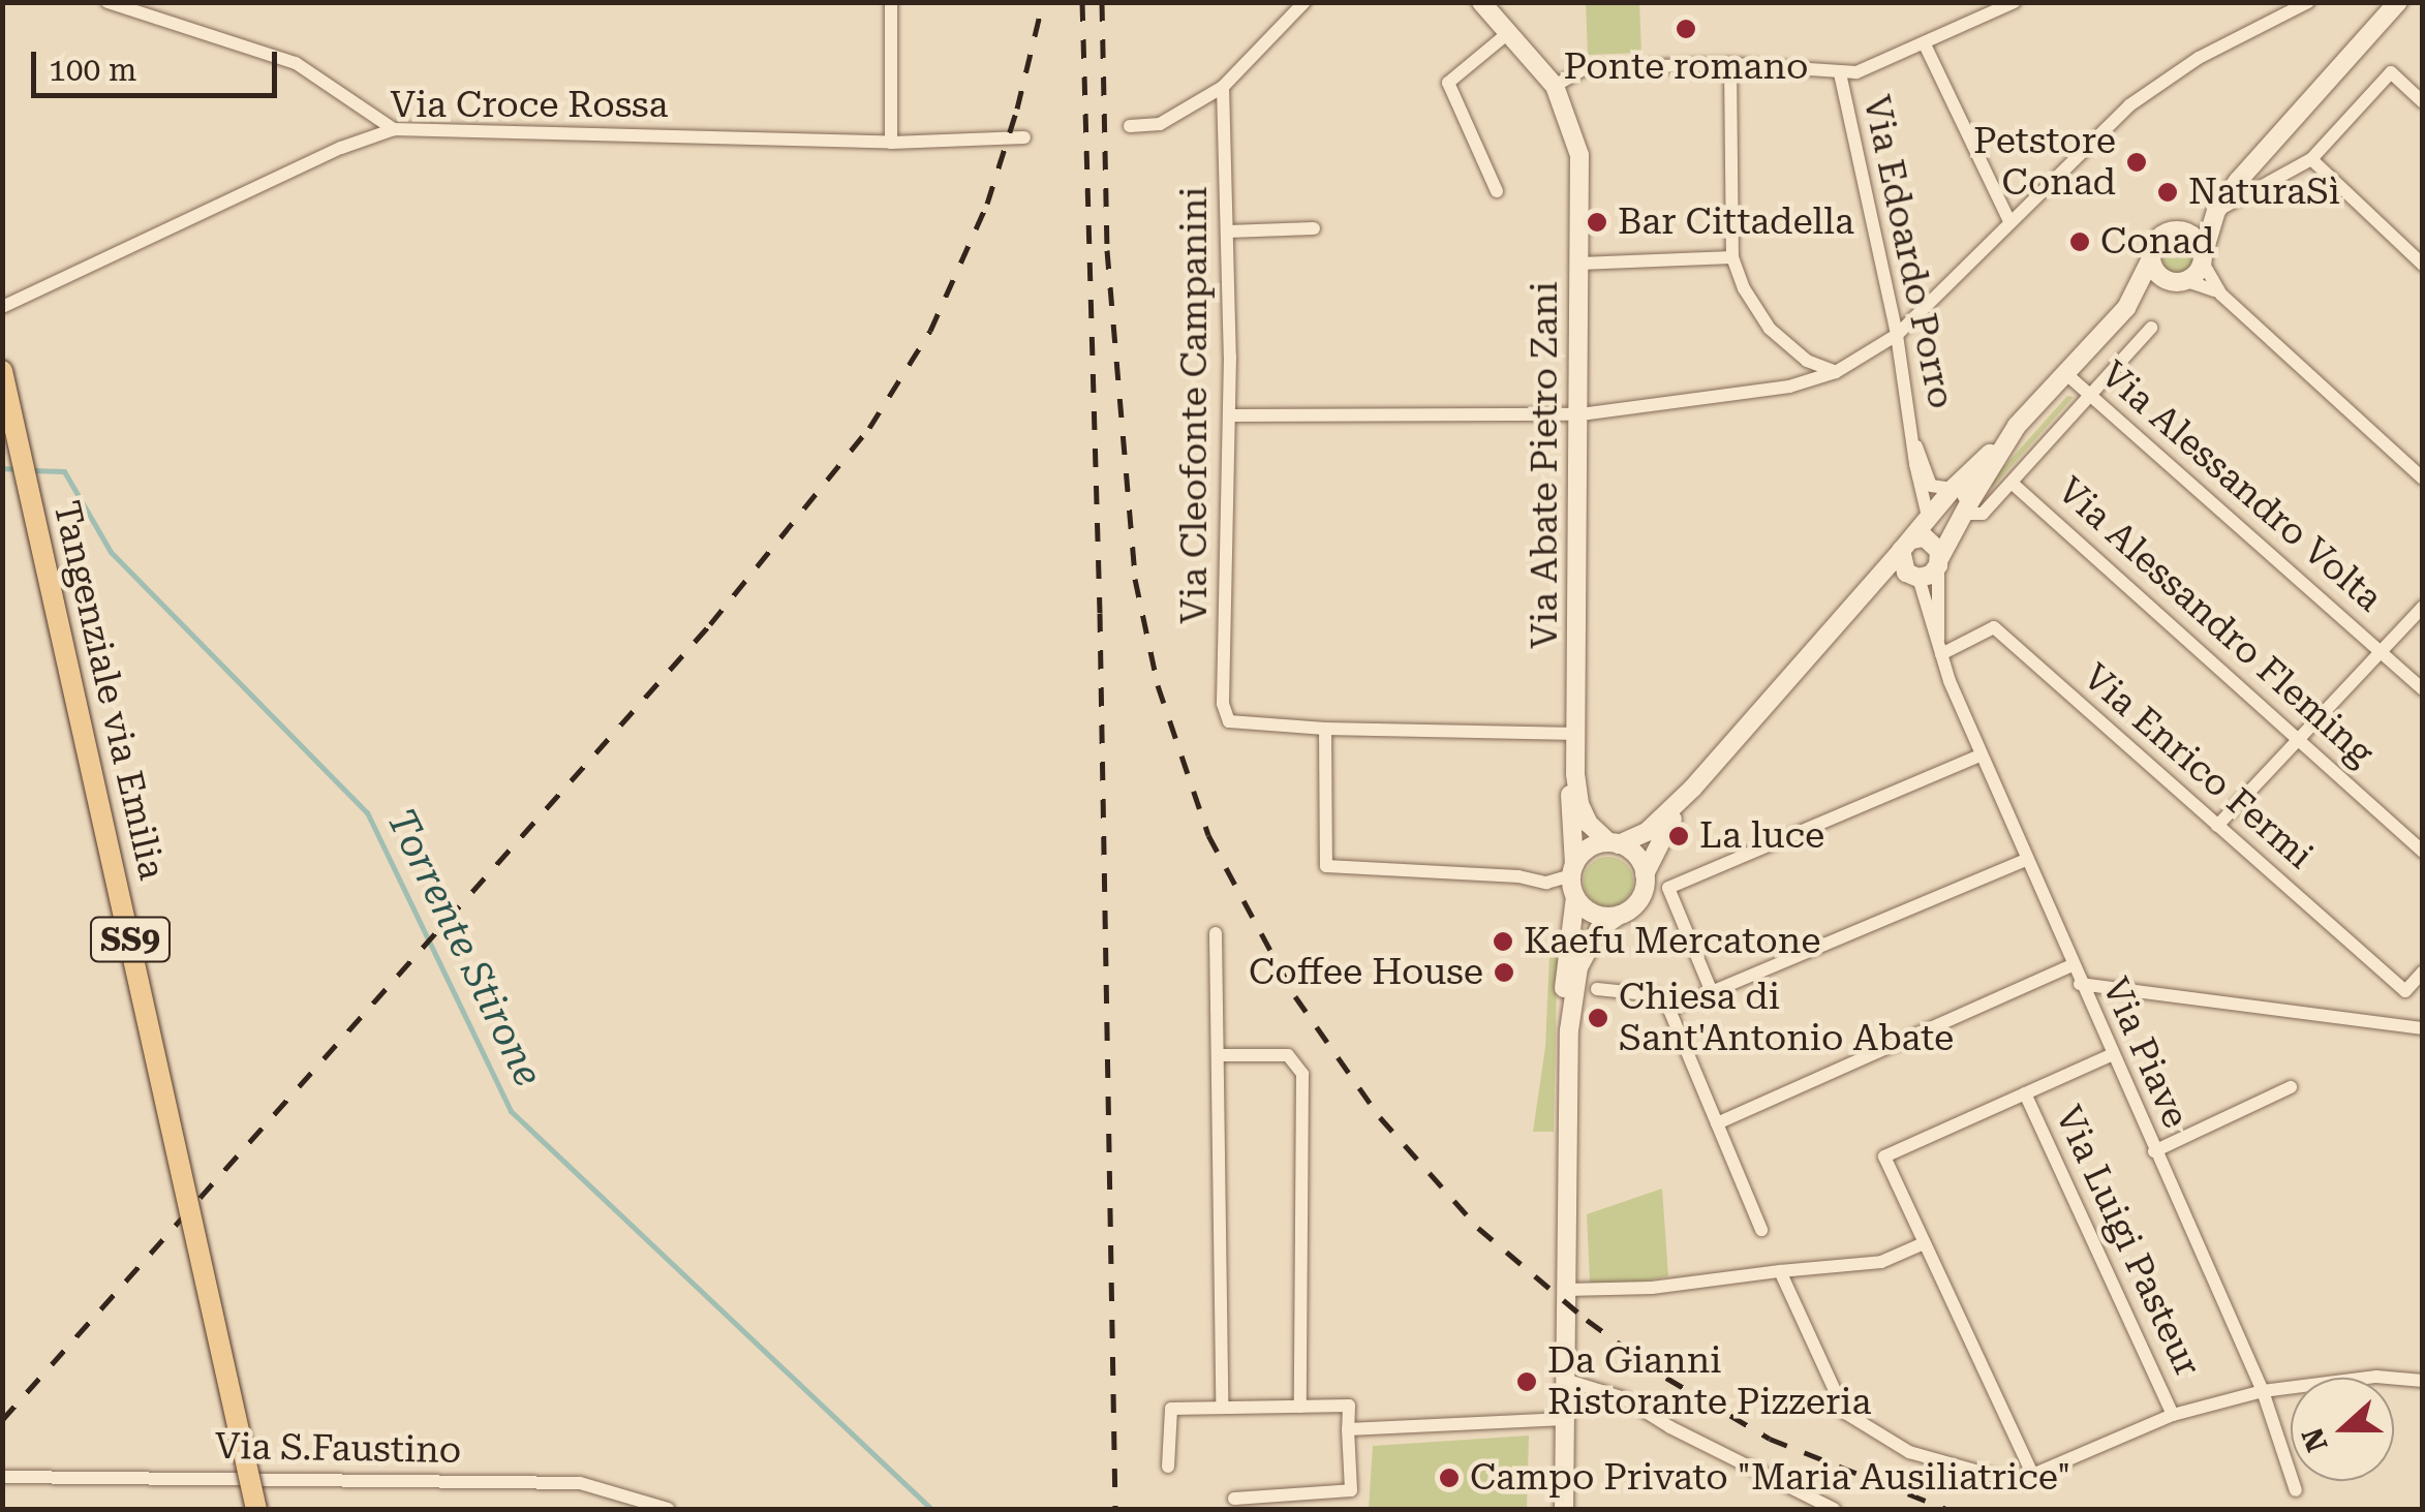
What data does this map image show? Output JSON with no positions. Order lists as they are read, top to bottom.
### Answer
{
  "streets": {
    "main road": ["Via Abate Pietro Zani", "Tangenziale via Emilia", "SS9"],
    "street": [
      "Via Croce Rossa",
      "Via Edoardo Porro",
      "Via Cleofonte Campanini",
      "Via Alessandro Volta",
      "Via Alessandro Fleming",
      "Via Enrico Fermi",
      "Via Piave",
      "Via Luigi Pasteur",
      "Via S.Faustino"
    ]
  },
  "crossings": [
    ["Via Enrico Fermi", "Via Piave"]
  ],
  "water": ["Torrente Stirone"],
  "places": [
    "Ponte romano",
    "Petstore Conad",
    "NaturaSì",
    "Bar Cittadella",
    "Conad",
    "La luce",
    "Kaefu Mercatone",
    "Coffee House",
    "Chiesa di Sant'Antonio Abate",
    "Da Gianni Ristorante Pizzeria",
    "Campo Privato \"Maria Ausiliatrice\""
  ],
  "scale_bar": "100 m",
  "north": "left"
}
